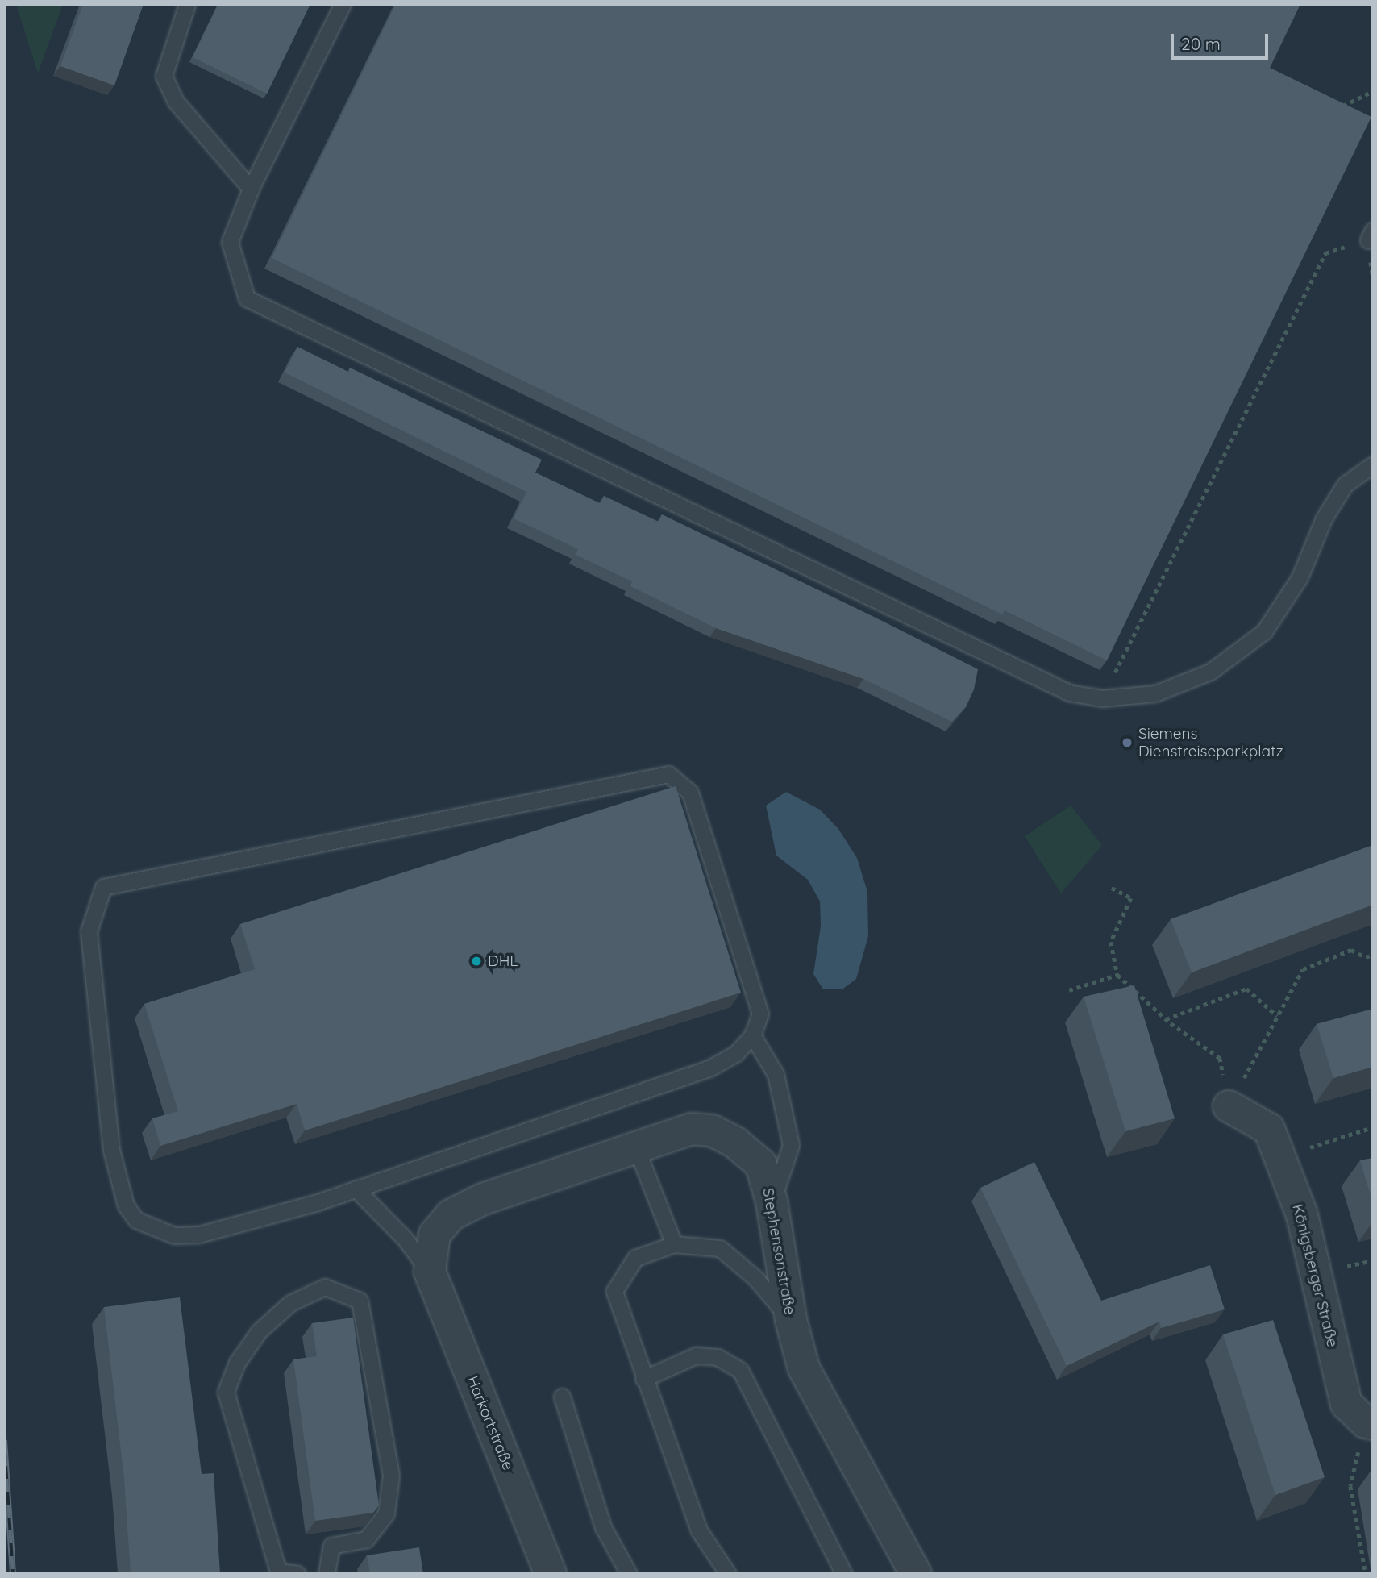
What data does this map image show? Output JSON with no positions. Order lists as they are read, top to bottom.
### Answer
{
  "streets": {
    "street": ["Stephensonstraße", "Königsberger Straße", "Harkortstraße"]
  },
  "crossings": [
    ["Stephensonstraße", "Harkortstraße"]
  ],
  "places": ["Siemens Dienstreiseparkplatz", "DHL"],
  "scale_bar": "20 m"
}
